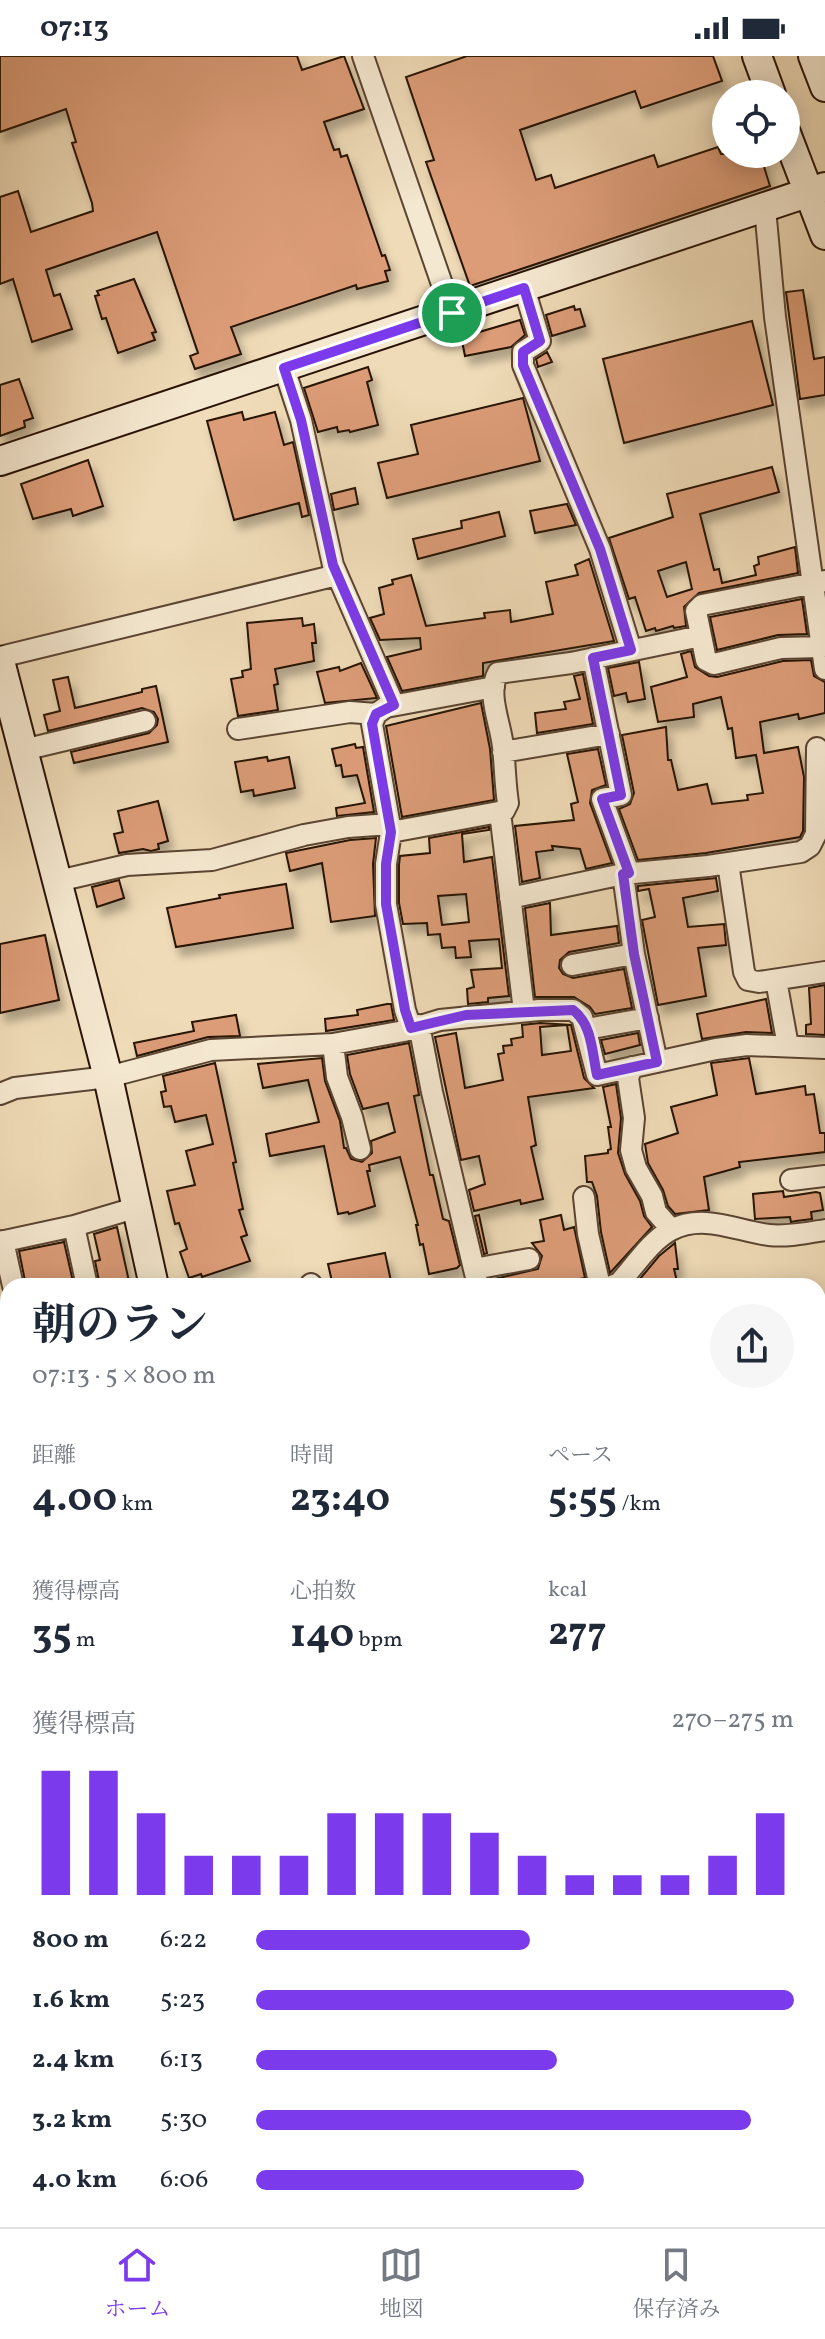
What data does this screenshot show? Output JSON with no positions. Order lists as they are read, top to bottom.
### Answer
{
  "page": {
    "status": "07:13",
    "heading": ["朝のラン", "07:13 · 5 × 800 m"],
    "stats": [
      ["距離", "4.00 km"],
      ["時間", "23:40"],
      ["ペース", "5:55 /km"],
      ["獲得標高", "35 m"],
      ["心拍数", "140 bpm"],
      ["kcal", "277"]
    ],
    "chart": ["獲得標高", "270–275 m"],
    "list": [
      {
        "name": "800 m",
        "note": "6:22"
      },
      {
        "name": "1.6 km",
        "note": "5:23"
      },
      {
        "name": "2.4 km",
        "note": "6:13"
      },
      {
        "name": "3.2 km",
        "note": "5:30"
      },
      {
        "name": "4.0 km",
        "note": "6:06"
      }
    ],
    "tabs": ["ホーム", "地図", "保存済み"]
  }
}
